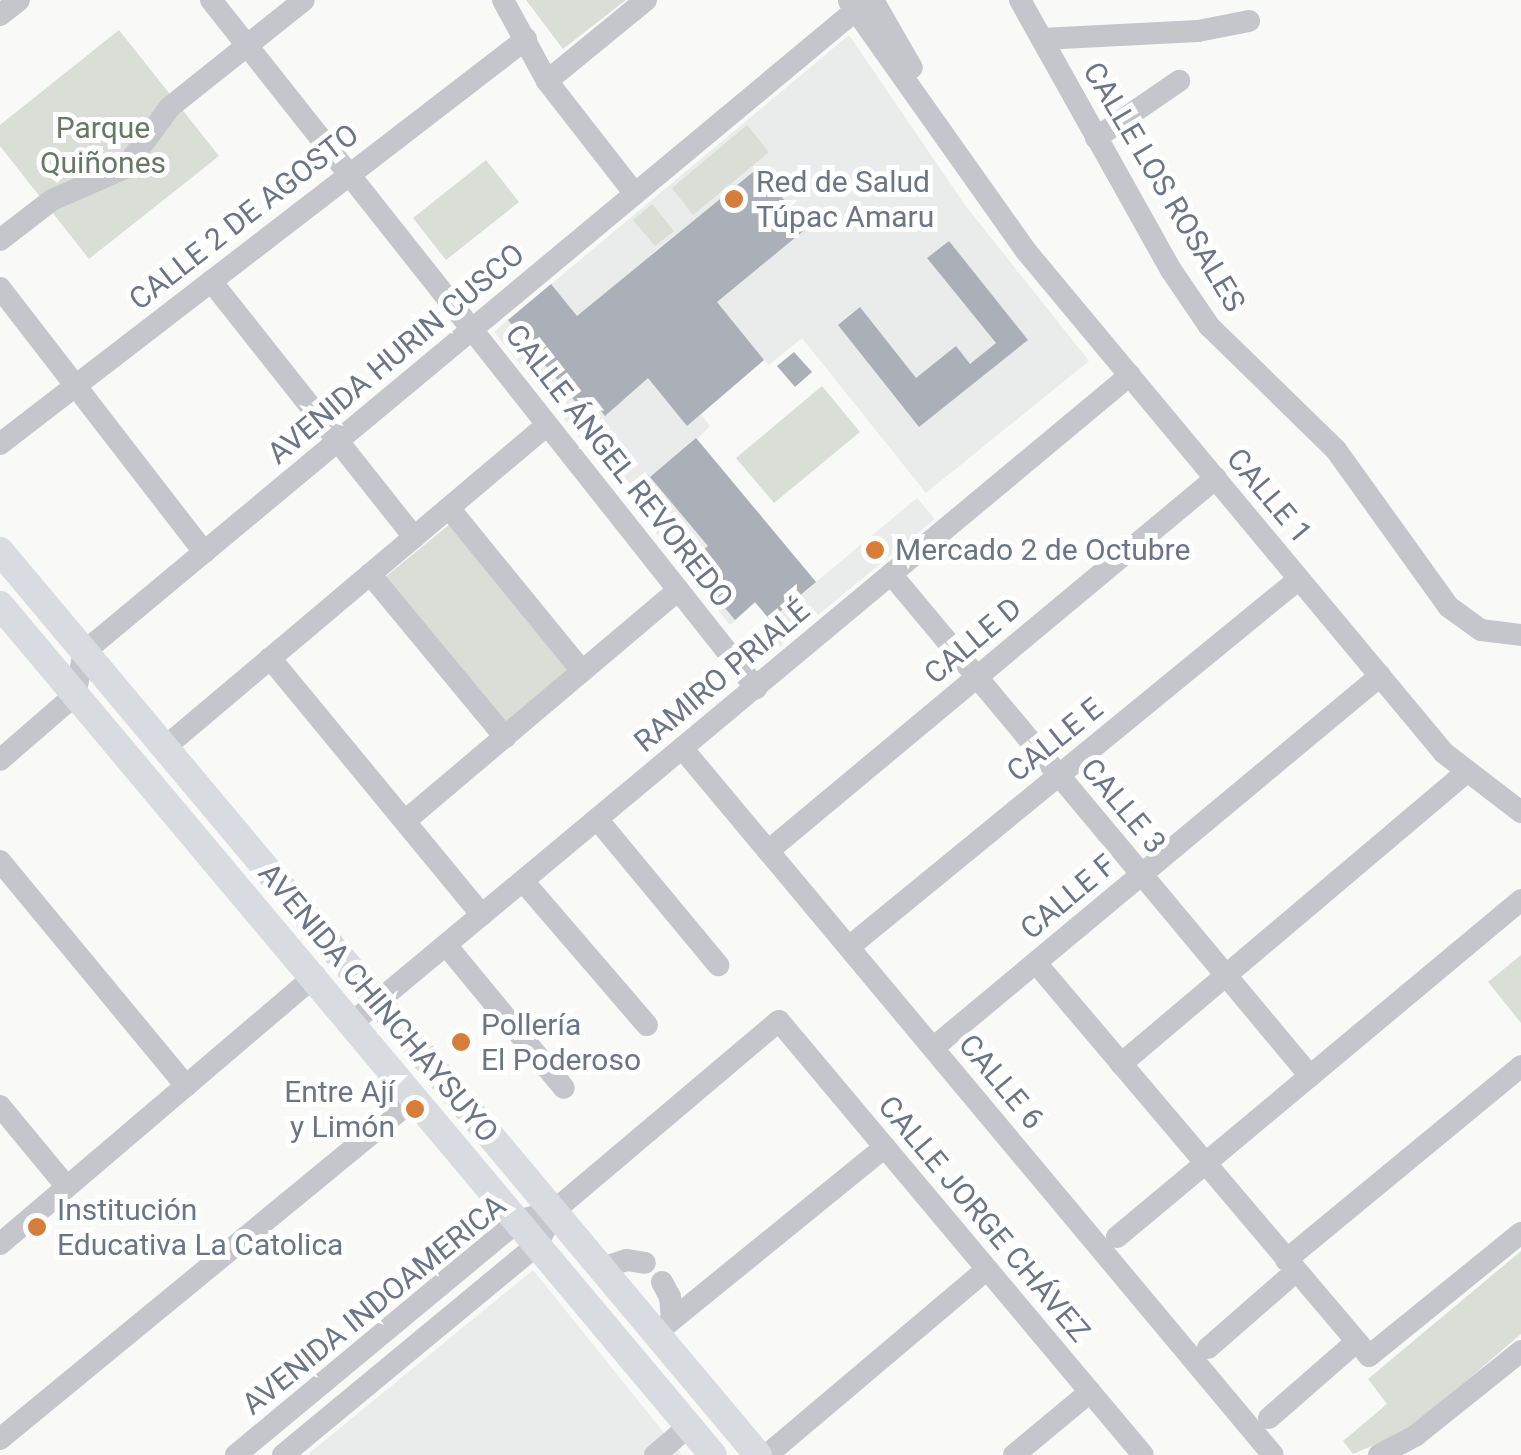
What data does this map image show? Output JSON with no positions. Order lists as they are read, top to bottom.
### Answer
{
  "streets": {
    "main road": ["AVENIDA CHINCHAYSUYO"],
    "street": [
      "CALLE LOS ROSALES",
      "CALLE 2 DE AGOSTO",
      "AVENIDA HURIN CUSCO",
      "CALLE ÁNGEL REVOREDO",
      "CALLE 1",
      "CALLE D",
      "RAMIRO PRIALÉ",
      "CALLE E",
      "CALLE 3",
      "CALLE F",
      "CALLE 6",
      "CALLE JORGE CHÁVEZ",
      "AVENIDA INDOAMERICA"
    ]
  },
  "crossings": [
    ["CALLE 2 DE AGOSTO", "CALLE ÁNGEL REVOREDO"],
    ["AVENIDA HURIN CUSCO", "CALLE ÁNGEL REVOREDO"],
    ["AVENIDA HURIN CUSCO", "CALLE 1"],
    ["AVENIDA HURIN CUSCO", "AVENIDA CHINCHAYSUYO"],
    ["CALLE ÁNGEL REVOREDO", "RAMIRO PRIALÉ"],
    ["CALLE 1", "CALLE D"],
    ["CALLE 1", "RAMIRO PRIALÉ"],
    ["CALLE 1", "CALLE E"],
    ["CALLE 1", "CALLE F"],
    ["CALLE D", "CALLE 3"],
    ["CALLE D", "CALLE 6"],
    ["RAMIRO PRIALÉ", "CALLE 3"],
    ["RAMIRO PRIALÉ", "AVENIDA CHINCHAYSUYO"],
    ["RAMIRO PRIALÉ", "CALLE 6"],
    ["CALLE E", "CALLE 3"],
    ["CALLE E", "CALLE 6"],
    ["CALLE 3", "CALLE F"],
    ["CALLE F", "CALLE 6"],
    ["AVENIDA CHINCHAYSUYO", "AVENIDA INDOAMERICA"],
    ["CALLE JORGE CHÁVEZ", "AVENIDA INDOAMERICA"]
  ],
  "parks": ["Parque Quiñones"],
  "places": [
    "Red de Salud Túpac Amaru",
    "Mercado 2 de Octubre",
    "Pollería El Poderoso",
    "Entre Ají y Limón",
    "Institución Educativa La Catolica"
  ]
}
